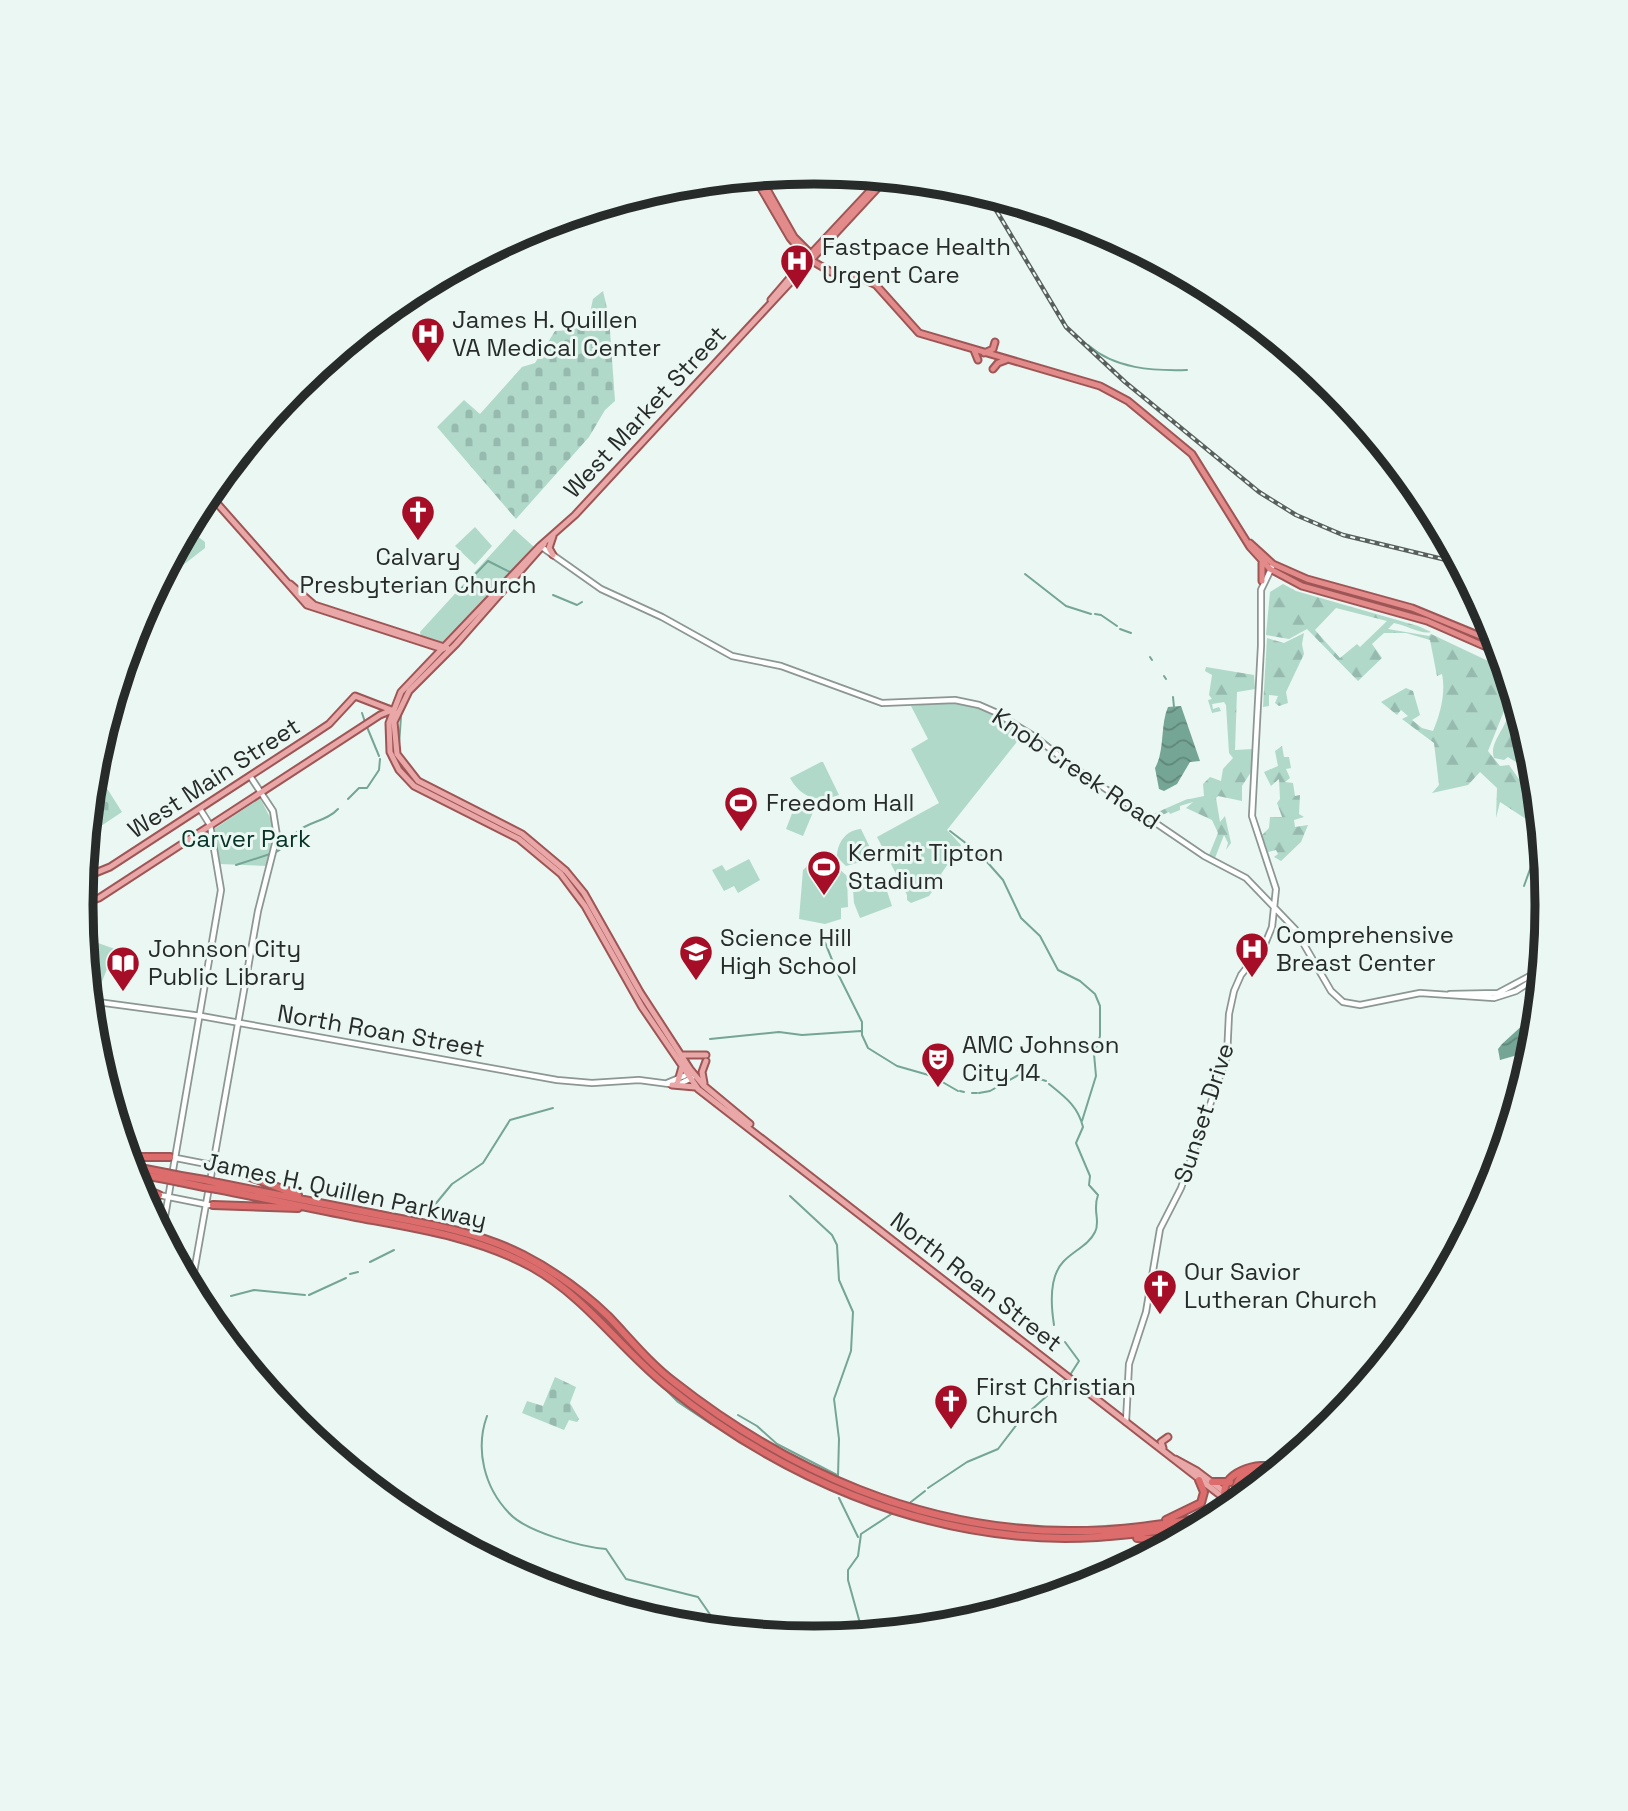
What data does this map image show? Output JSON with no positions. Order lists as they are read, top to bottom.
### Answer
{
  "streets": {
    "highway": ["West Market Street", "James H. Quillen Parkway"],
    "main road": [
      "Knob Creek Road",
      "West Main Street",
      "North Roan Street",
      "Sunset Drive"
    ]
  },
  "crossings": [
    ["West Market Street", "Knob Creek Road"],
    ["Knob Creek Road", "Sunset Drive"],
    ["North Roan Street", "Sunset Drive"]
  ],
  "parks": ["Carver Park"],
  "places": {
    "hospital": ["Fastpace Health Urgent Care", "James H. Quillen VA Medical Center", "Comprehensive Breast Center"],
    "church": ["Calvary Presbyterian Church", "Our Savior Lutheran Church", "First Christian Church"],
    "sports": ["Freedom Hall", "Kermit Tipton Stadium"],
    "school or university": ["Science Hill High School"],
    "library": ["Johnson City Public Library"],
    "theatre": ["AMC Johnson City 14"]
  }
}
